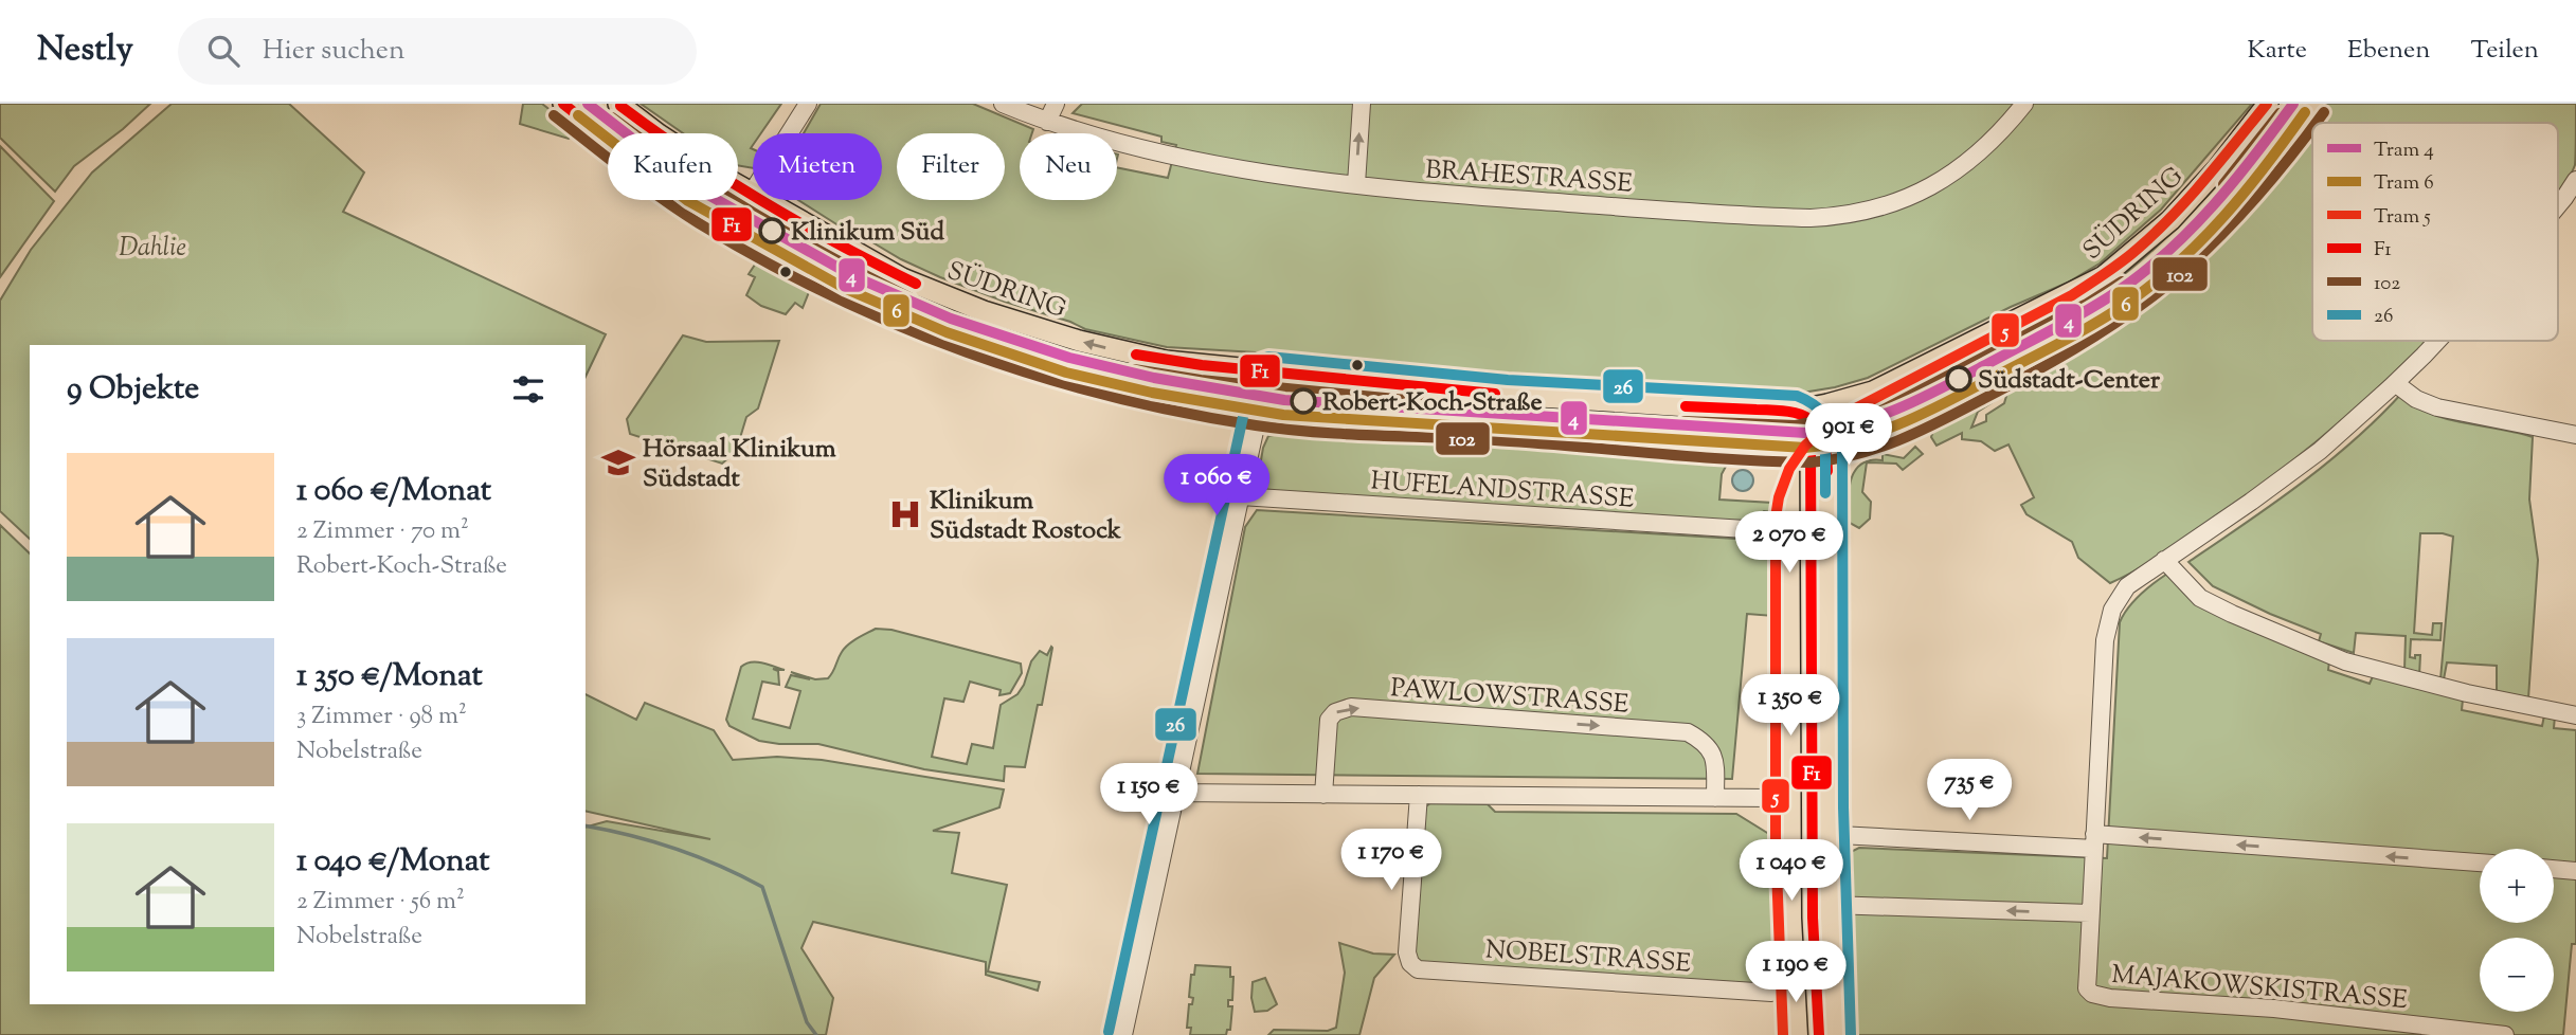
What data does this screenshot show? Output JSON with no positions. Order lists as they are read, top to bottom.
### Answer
{
  "streets": {
    "main road": ["SÜDRING"],
    "street": [
      "BRAHESTRASSE",
      "HUFELANDSTRASSE",
      "PAWLOWSTRASSE",
      "NOBELSTRASSE",
      "MAJAKOWSKISTRASSE"
    ]
  },
  "parks": ["Dahlie"],
  "places": {
    "other": ["Klinikum Süd", "Südstadt-Center", "Robert-Koch-Straße"],
    "school or university": ["Hörsaal Klinikum Südstadt"],
    "hospital": ["Klinikum Südstadt Rostock"]
  },
  "lines": [
    "tram line 4",
    "tram line 5",
    "transit line F1",
    "tram line 6",
    "transit line 102",
    "transit line 26"
  ],
  "legend": [
    "Tram 4",
    "Tram 6",
    "Tram 5",
    "F1",
    "102",
    "26"
  ],
  "page": {
    "header": "Nestly",
    "search": "Hier suchen",
    "nav": ["Karte", "Ebenen", "Teilen"],
    "chip": [
      "Kaufen",
      "Mieten",
      "Filter",
      "Neu"
    ],
    "heading": "9 Objekte",
    "price": [
      "901 €",
      "1 060 €",
      "2 070 €",
      "1 350 €",
      "735 €",
      "1 150 €",
      "1 170 €",
      "1 040 €",
      "1 190 €"
    ],
    "list": [
      {
        "name": "1 060 €/Monat",
        "note": "2 Zimmer · 70 m² · Robert-Koch-Straße"
      },
      {
        "name": "1 350 €/Monat",
        "note": "3 Zimmer · 98 m² · Nobelstraße"
      },
      {
        "name": "1 040 €/Monat",
        "note": "2 Zimmer · 56 m² · Nobelstraße"
      }
    ],
    "map_buttons": ["+", "−"]
  }
}
